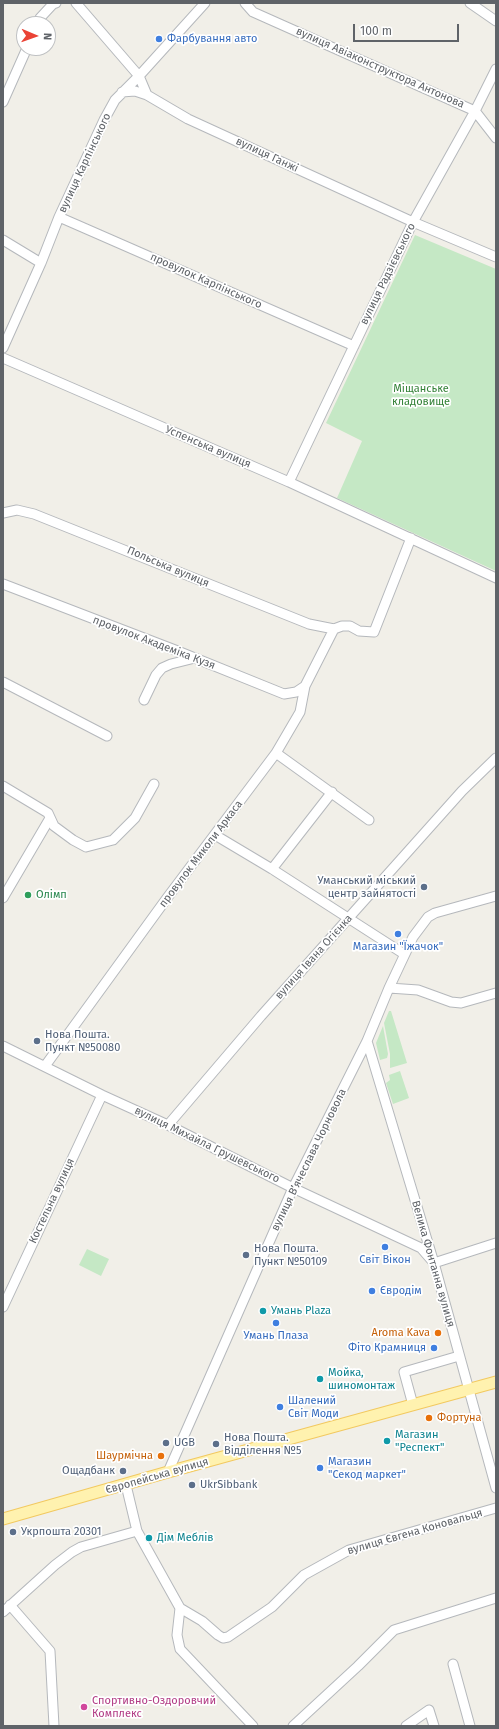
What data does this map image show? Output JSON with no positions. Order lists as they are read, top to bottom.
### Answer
{
  "streets": {
    "main road": ["Європейська вулиця"],
    "street": [
      "вулиця Авіаконструктора Антонова",
      "вулиця Ганжі",
      "вулиця Карпінського",
      "вулиця Радзієвського",
      "провулок Карпінського",
      "Успенська вулиця",
      "Польська вулиця",
      "провулок Академіка Кузя",
      "провулок Миколи Аркаса",
      "вулиця Івана Огієнка",
      "вулиця Михайла Грушевського",
      "вулиця В’ячеслава Чорновола",
      "Костельна вулиця",
      "Велика Фонтанна вулиця",
      "вулиця Євгена Коновальця"
    ]
  },
  "crossings": [
    ["вулиця Авіаконструктора Антонова", "вулиця Радзієвського"],
    ["вулиця Ганжі", "вулиця Радзієвського"],
    ["вулиця Карпінського", "провулок Карпінського"],
    ["вулиця Радзієвського", "провулок Карпінського"],
    ["вулиця Радзієвського", "Успенська вулиця"],
    ["Польська вулиця", "провулок Миколи Аркаса"],
    ["провулок Академіка Кузя", "провулок Миколи Аркаса"],
    ["провулок Миколи Аркаса", "вулиця Михайла Грушевського"],
    ["вулиця Івана Огієнка", "вулиця Михайла Грушевського"],
    ["вулиця Михайла Грушевського", "вулиця В’ячеслава Чорновола"],
    ["вулиця Михайла Грушевського", "Костельна вулиця"],
    ["вулиця Михайла Грушевського", "Велика Фонтанна вулиця"],
    ["вулиця В’ячеслава Чорновола", "Велика Фонтанна вулиця"],
    ["вулиця В’ячеслава Чорновола", "Європейська вулиця"],
    ["Велика Фонтанна вулиця", "Європейська вулиця"]
  ],
  "parks": ["Міщанське кладовище"],
  "places": [
    "Фарбування авто",
    "Уманський міський центр зайнятості",
    "Олімп",
    "Магазин \"Їжачок\"",
    "Нова Пошта. Пункт №50080",
    "Світ Вікон",
    "Нова Пошта. Пункт №50109",
    "Євродім",
    "Умань Plaza",
    "Умань Плаза",
    "Aroma Kava",
    "Фіто Крамниця",
    "Мойка, шиномонтаж",
    "Шалений Світ Моди",
    "Фортуна",
    "Магазин \"Респект\"",
    "UGB",
    "Нова Пошта. Відділення №5",
    "Шаурмічна",
    "Магазин \"Секод маркет\"",
    "Ощадбанк",
    "UkrSibbank",
    "Укрпошта 20301",
    "Дім Меблів",
    "Спортивно-Оздоровчий Комплекс"
  ],
  "scale_bar": "100 m",
  "north": "right"
}
